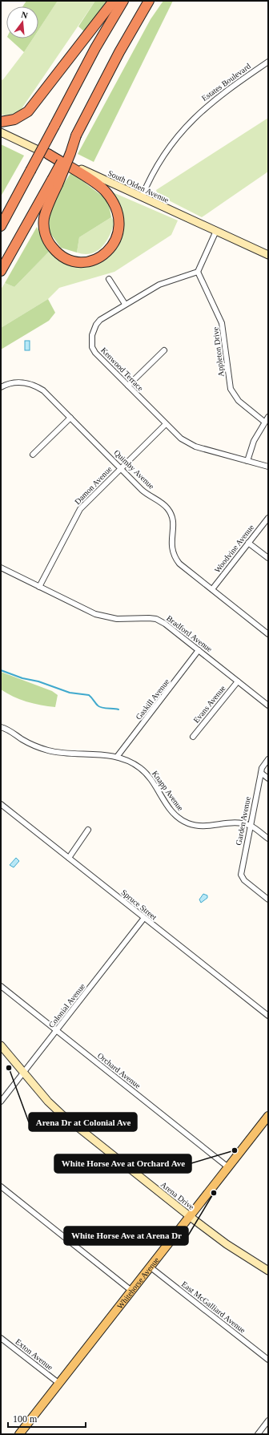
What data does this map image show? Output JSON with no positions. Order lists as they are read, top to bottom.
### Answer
{
  "streets": {
    "main road": ["South Olden Avenue", "Arena Drive", "Whitehorse Avenue"],
    "street": [
      "Estates Boulevard",
      "Appleton Drive",
      "Kenwood Terrace",
      "Quimby Avenue",
      "Damon Avenue",
      "Woodvine Avenue",
      "Bradford Avenue",
      "Gaskill Avenue",
      "Evans Avenue",
      "Knapp Avenue",
      "Garden Avenue",
      "Spruce Street",
      "Colonial Avenue",
      "Orchard Avenue",
      "East McGalliard Avenue",
      "Exton Avenue"
    ]
  },
  "crossings": [
    ["Estates Boulevard", "South Olden Avenue"],
    ["Appleton Drive", "Kenwood Terrace"],
    ["Kenwood Terrace", "Damon Avenue"],
    ["Quimby Avenue", "Damon Avenue"],
    ["Quimby Avenue", "Woodvine Avenue"],
    ["Damon Avenue", "Bradford Avenue"],
    ["Bradford Avenue", "Gaskill Avenue"],
    ["Bradford Avenue", "Evans Avenue"],
    ["Gaskill Avenue", "Knapp Avenue"],
    ["Knapp Avenue", "Garden Avenue"],
    ["Spruce Street", "Colonial Avenue"],
    ["Colonial Avenue", "Orchard Avenue"],
    ["Colonial Avenue", "Arena Drive"],
    ["Orchard Avenue", "Whitehorse Avenue"],
    ["Arena Drive", "Whitehorse Avenue"],
    ["Whitehorse Avenue", "East McGalliard Avenue"],
    ["Whitehorse Avenue", "Exton Avenue"]
  ],
  "places": ["Arena Dr at Colonial Ave", "White Horse Ave at Orchard Ave", "White Horse Ave at Arena Dr"],
  "scale_bar": "100 m",
  "north": "top"
}
